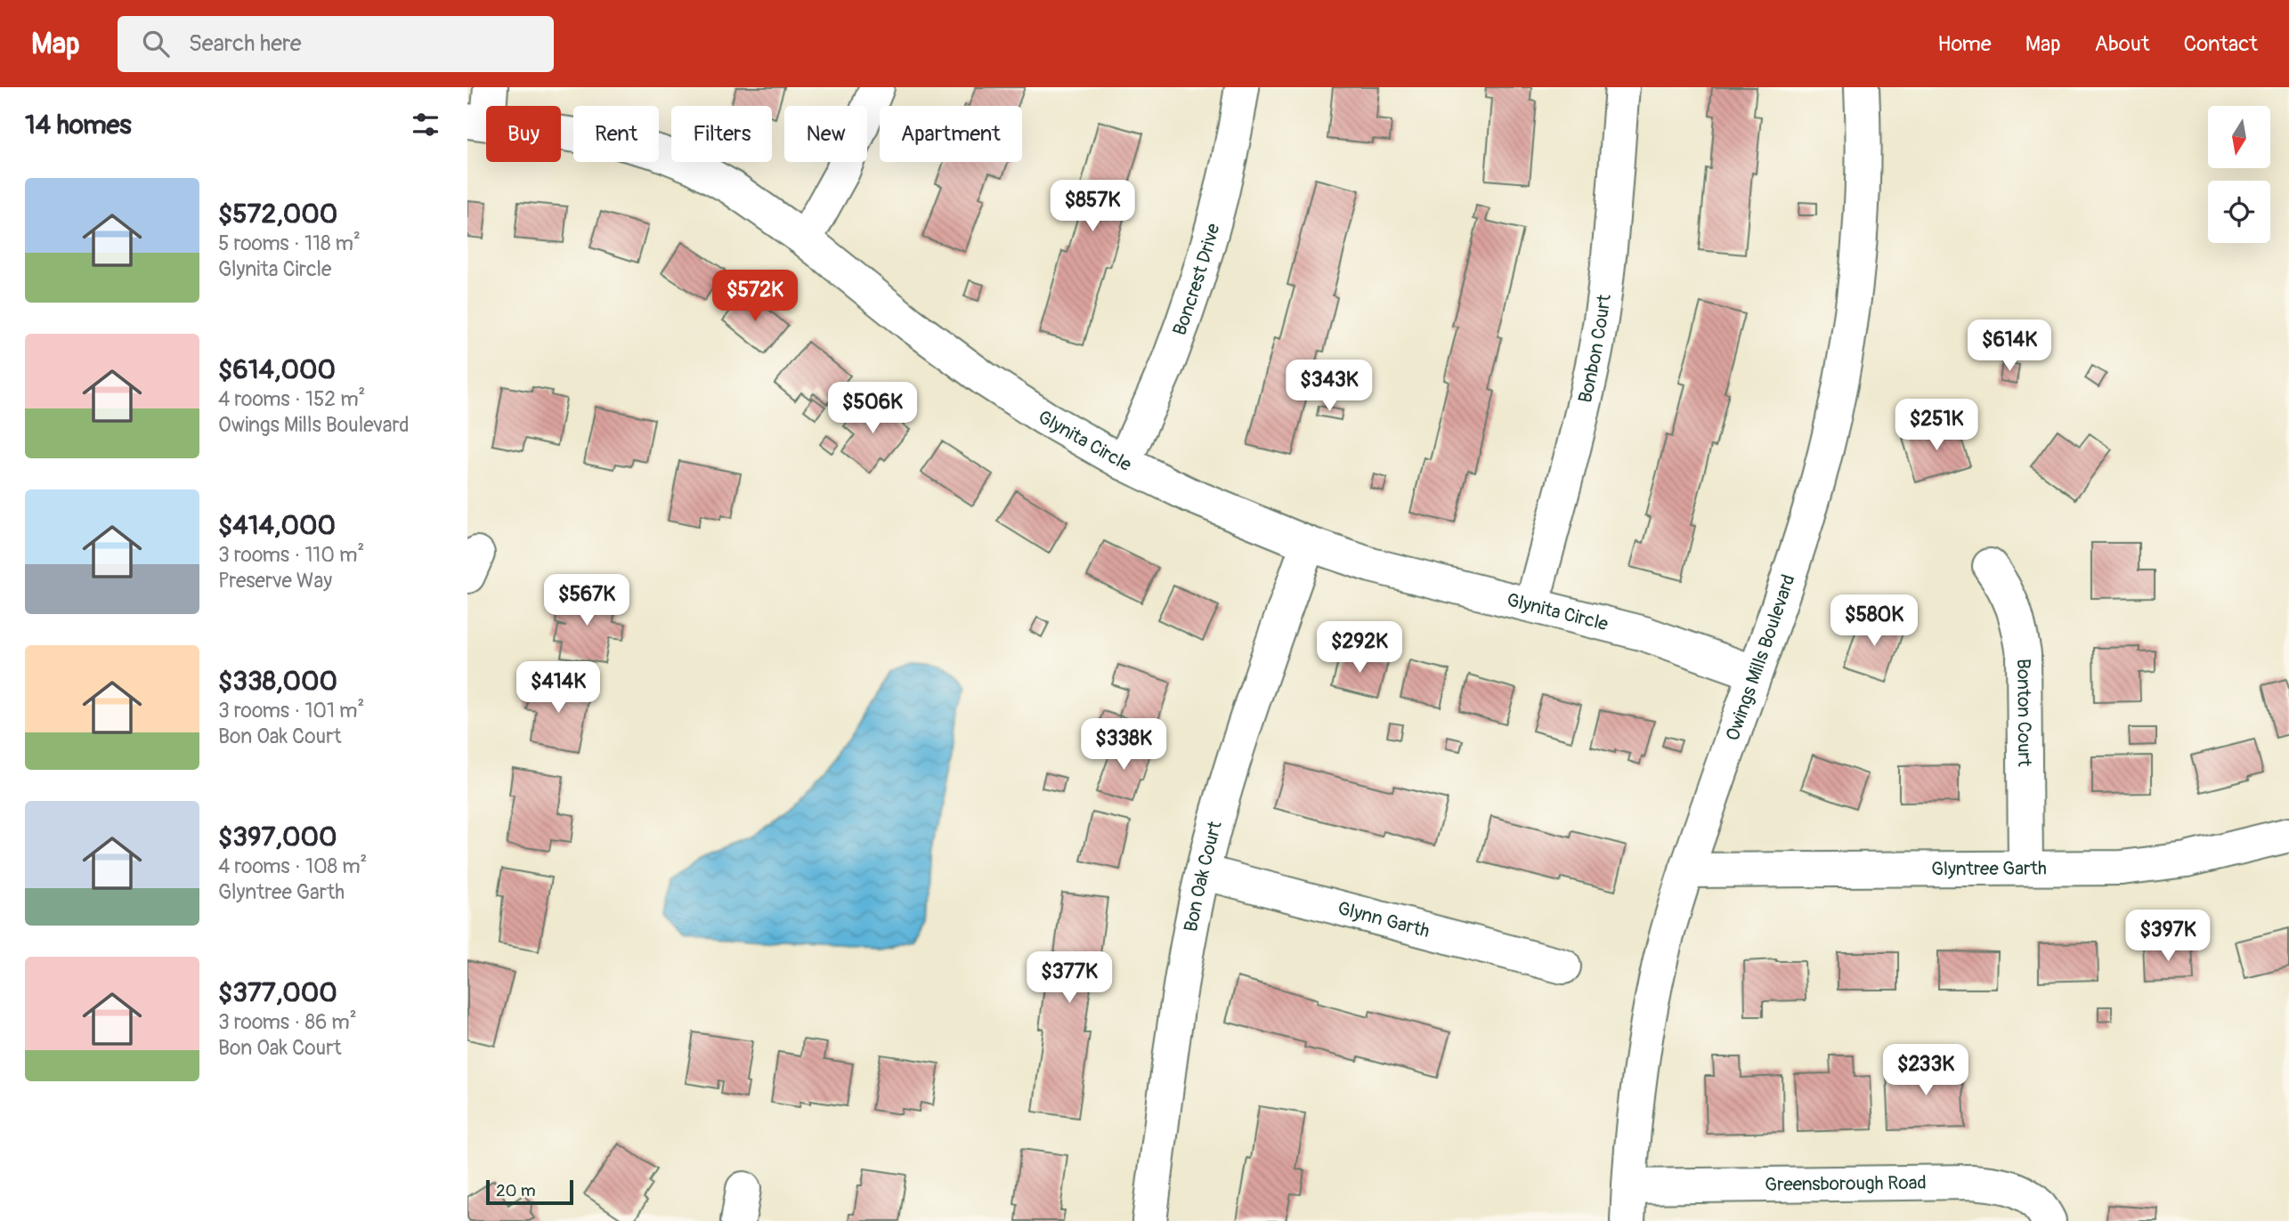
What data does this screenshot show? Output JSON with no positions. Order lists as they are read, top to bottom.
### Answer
{
  "streets": {
    "street": [
      "Boncrest Drive",
      "Bonbon Court",
      "Glynita Circle",
      "Owings Mills Boulevard",
      "Bonton Court",
      "Glyntree Garth",
      "Bon Oak Court",
      "Glynn Garth",
      "Greensborough Road"
    ]
  },
  "crossings": [
    ["Boncrest Drive", "Glynita Circle"],
    ["Bonbon Court", "Glynita Circle"],
    ["Glynita Circle", "Owings Mills Boulevard"],
    ["Glynita Circle", "Bon Oak Court"],
    ["Owings Mills Boulevard", "Glyntree Garth"],
    ["Owings Mills Boulevard", "Greensborough Road"],
    ["Bonton Court", "Glyntree Garth"],
    ["Bon Oak Court", "Glynn Garth"]
  ],
  "scale_bar": "20 m",
  "north": "bottom",
  "page": {
    "header": "Map",
    "search": "Search here",
    "nav": [
      "Home",
      "Map",
      "About",
      "Contact"
    ],
    "heading": "14 homes",
    "chip": [
      "Buy",
      "Rent",
      "Filters",
      "New",
      "Apartment"
    ],
    "list": [
      {
        "name": "$572,000",
        "note": "5 rooms · 118 m² · Glynita Circle"
      },
      {
        "name": "$614,000",
        "note": "4 rooms · 152 m² · Owings Mills Boulevard"
      },
      {
        "name": "$414,000",
        "note": "3 rooms · 110 m² · Preserve Way"
      },
      {
        "name": "$338,000",
        "note": "3 rooms · 101 m² · Bon Oak Court"
      },
      {
        "name": "$397,000",
        "note": "4 rooms · 108 m² · Glyntree Garth"
      },
      {
        "name": "$377,000",
        "note": "3 rooms · 86 m² · Bon Oak Court"
      }
    ],
    "price": [
      "$857K",
      "$572K",
      "$614K",
      "$343K",
      "$506K",
      "$251K",
      "$567K",
      "$580K",
      "$292K",
      "$414K",
      "$338K",
      "$397K",
      "$377K",
      "$233K"
    ],
    "scale": "20 m"
  }
}
